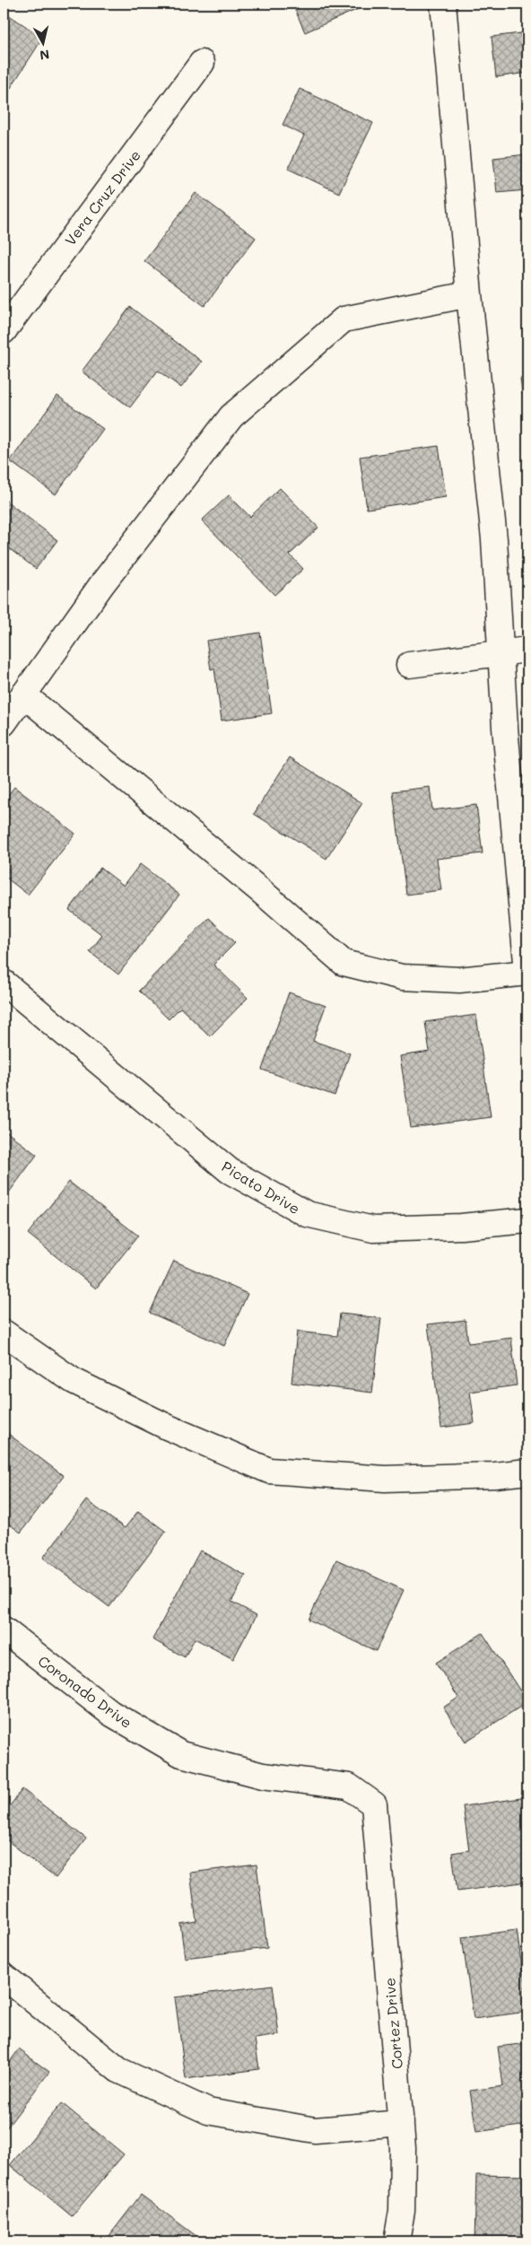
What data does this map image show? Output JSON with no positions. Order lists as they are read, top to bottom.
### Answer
{
  "streets": {
    "street": [
      "Vera Cruz Drive",
      "Picato Drive",
      "Coronado Drive",
      "Cortez Drive"
    ]
  },
  "crossings": [
    ["Coronado Drive", "Cortez Drive"]
  ],
  "north": "bottom"
}
